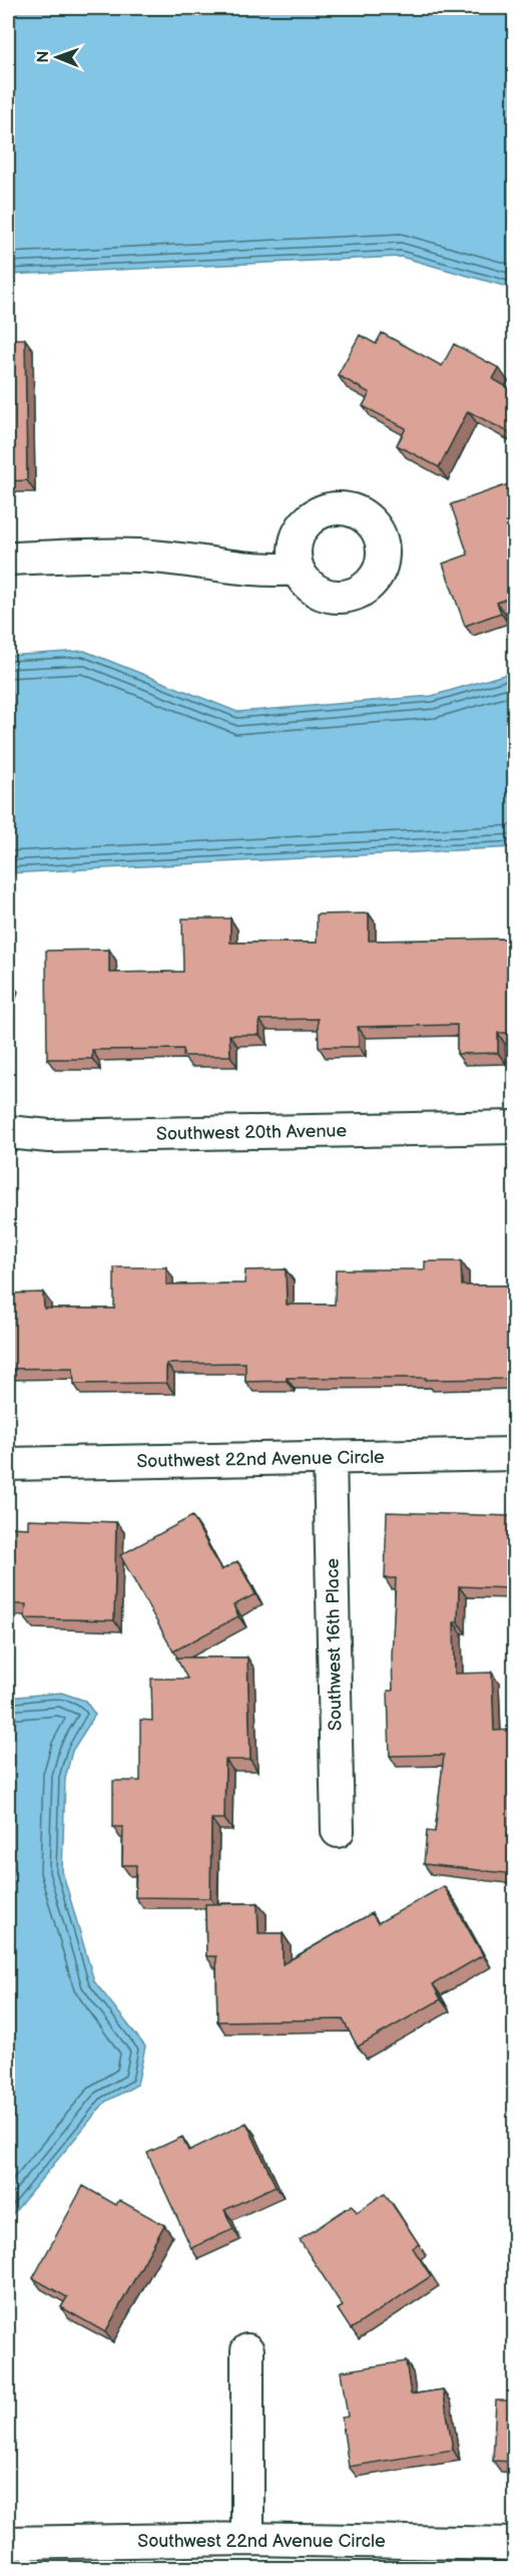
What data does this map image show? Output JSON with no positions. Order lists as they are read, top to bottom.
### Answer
{
  "streets": {
    "street": ["Southwest 20th Avenue", "Southwest 22nd Avenue Circle", "Southwest 16th Place"]
  },
  "crossings": [
    ["Southwest 22nd Avenue Circle", "Southwest 16th Place"]
  ],
  "north": "left"
}
